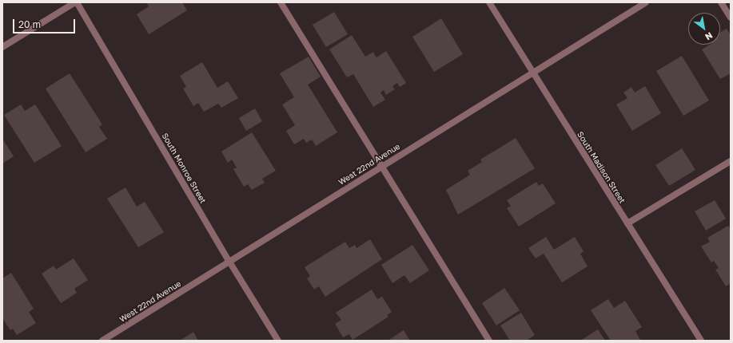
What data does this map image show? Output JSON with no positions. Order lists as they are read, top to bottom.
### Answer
{
  "streets": {
    "street": ["West 22nd Avenue", "South Madison Street", "South Monroe Street"]
  },
  "crossings": [
    ["West 22nd Avenue", "South Madison Street"],
    ["West 22nd Avenue", "South Monroe Street"]
  ],
  "scale_bar": "20 m",
  "north": "bottom right"
}
